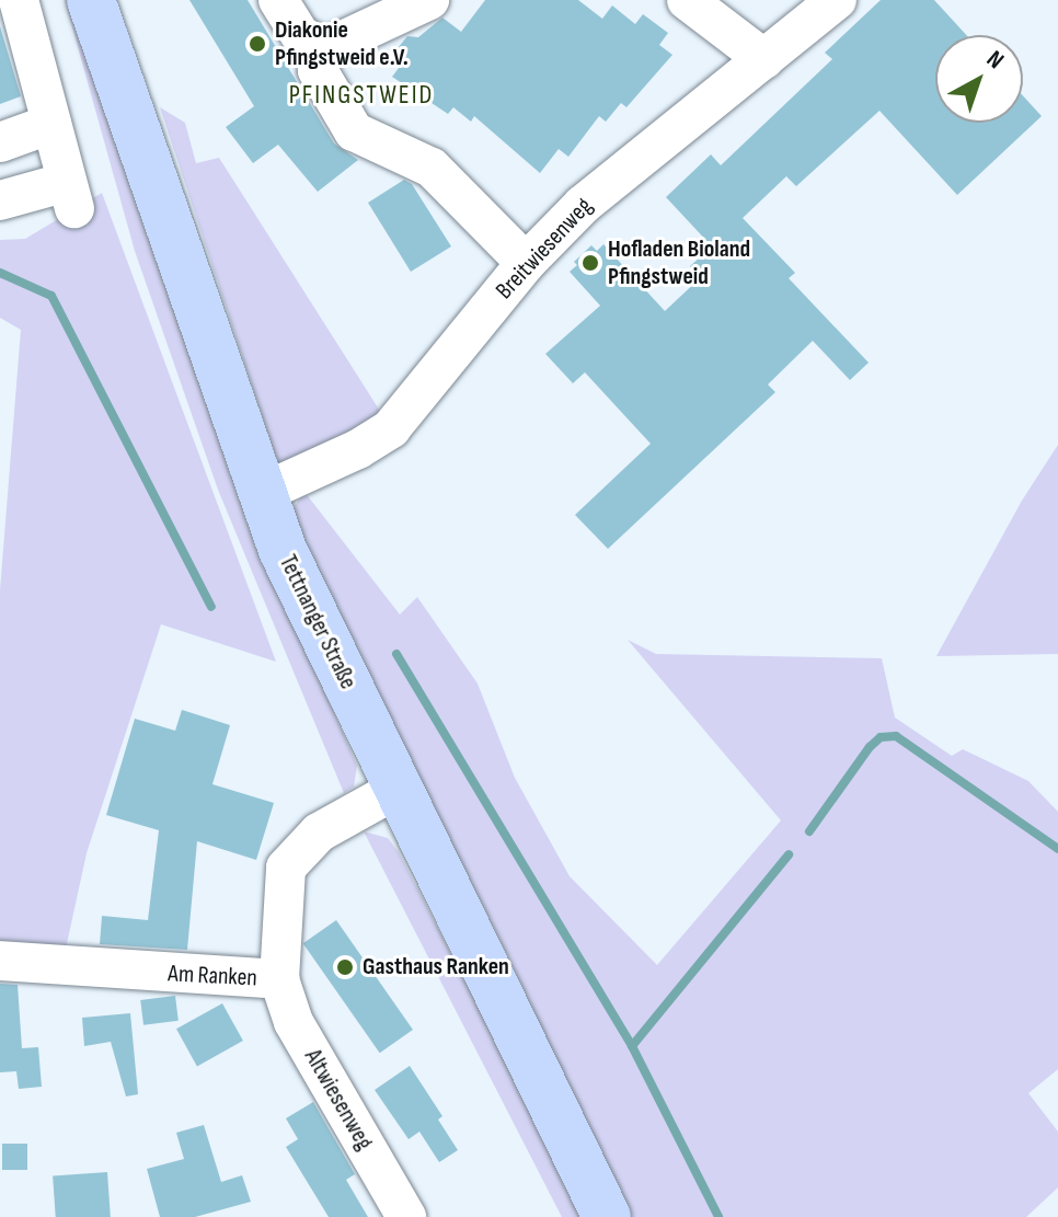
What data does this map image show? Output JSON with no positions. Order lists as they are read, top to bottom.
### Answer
{
  "streets": {
    "main road": ["Tettnanger Straße"],
    "street": ["Breitwiesenweg", "Am Ranken", "Altwiesenweg"]
  },
  "crossings": [
    ["Breitwiesenweg", "Tettnanger Straße"],
    ["Tettnanger Straße", "Am Ranken"],
    ["Am Ranken", "Altwiesenweg"]
  ],
  "districts": ["PFINGSTWEID"],
  "places": ["Diakonie Pfingstweid e.V.", "Hofladen Bioland Pfingstweid", "Gasthaus Ranken"],
  "north": "top right"
}
